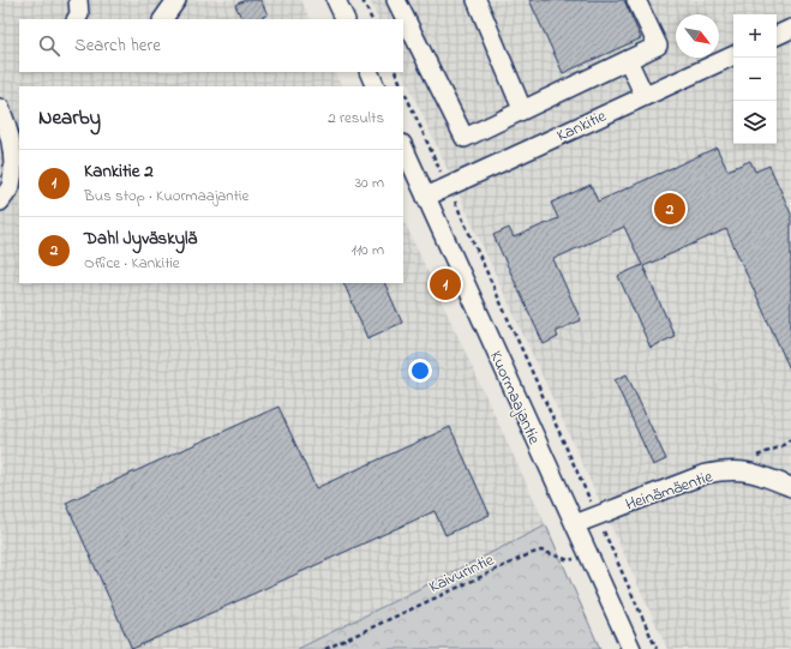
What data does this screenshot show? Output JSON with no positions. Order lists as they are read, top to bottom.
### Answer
{
  "streets": {
    "street": ["Kankitie", "Kuormaajantie", "Heinämäentie"],
    "path": ["Kaivurintie"]
  },
  "crossings": [
    ["Kankitie", "Kuormaajantie"],
    ["Kuormaajantie", "Heinämäentie"],
    ["Kuormaajantie", "Kaivurintie"]
  ],
  "north": "bottom right",
  "page": {
    "map_buttons": ["+", "−"],
    "search": "Search here",
    "heading": ["Nearby", "2 results"],
    "list": [
      {
        "mark": "1",
        "name": "Kankitie 2",
        "note": "Bus stop · Kuormaajantie",
        "value": "30 m"
      },
      {
        "mark": "2",
        "name": "Dahl Jyväskylä",
        "note": "Office · Kankitie",
        "value": "110 m"
      }
    ],
    "pins": ["2", "1"]
  }
}
